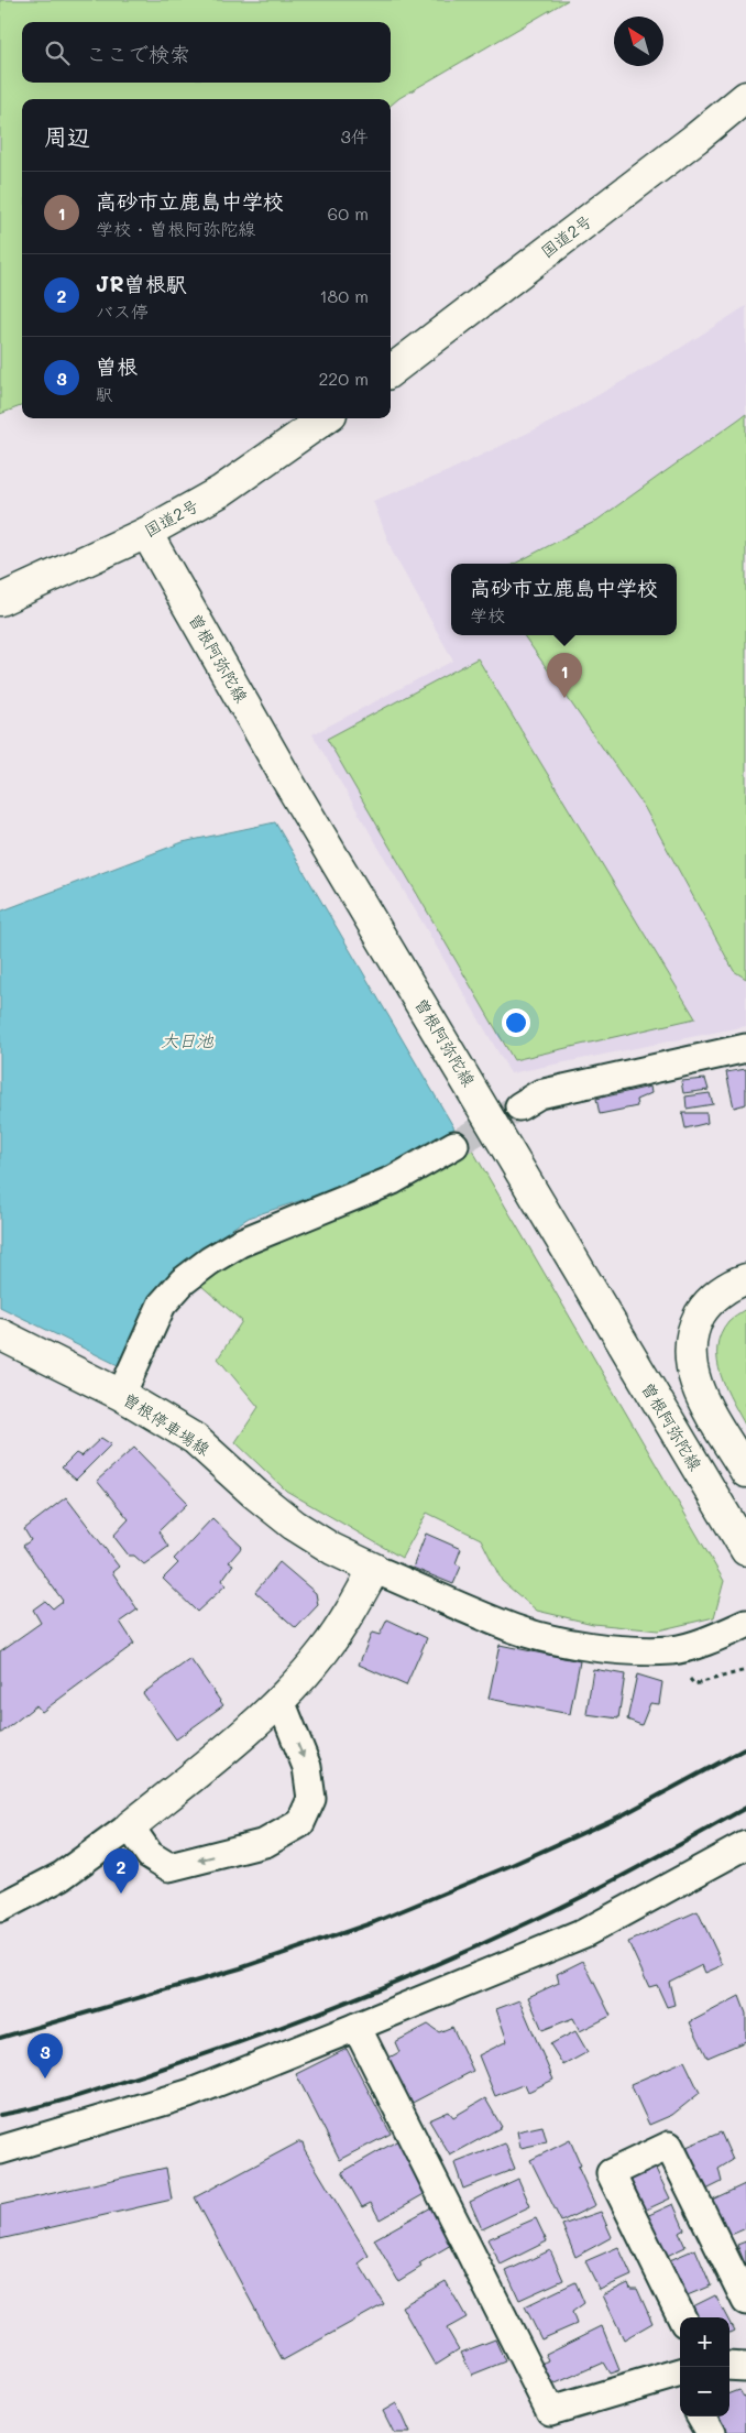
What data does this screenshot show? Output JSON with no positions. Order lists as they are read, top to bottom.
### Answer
{
  "streets": {
    "main road": ["国道2号", "曽根阿弥陀線", "曽根停車場線"]
  },
  "crossings": [
    ["国道2号", "曽根阿弥陀線"]
  ],
  "water": ["大日池"],
  "north": "top left",
  "page": {
    "search": "ここで検索",
    "heading": ["周辺", "3件"],
    "list": [
      {
        "mark": "1",
        "name": "高砂市立鹿島中学校",
        "note": "学校 · 曽根阿弥陀線",
        "value": "60 m"
      },
      {
        "mark": "2",
        "name": "JR曽根駅",
        "note": "バス停",
        "value": "180 m"
      },
      {
        "mark": "3",
        "name": "曽根",
        "note": "駅",
        "value": "220 m"
      }
    ],
    "popup": ["高砂市立鹿島中学校", "学校"],
    "pins": ["1", "2", "3"],
    "map_buttons": ["+", "−"]
  }
}
